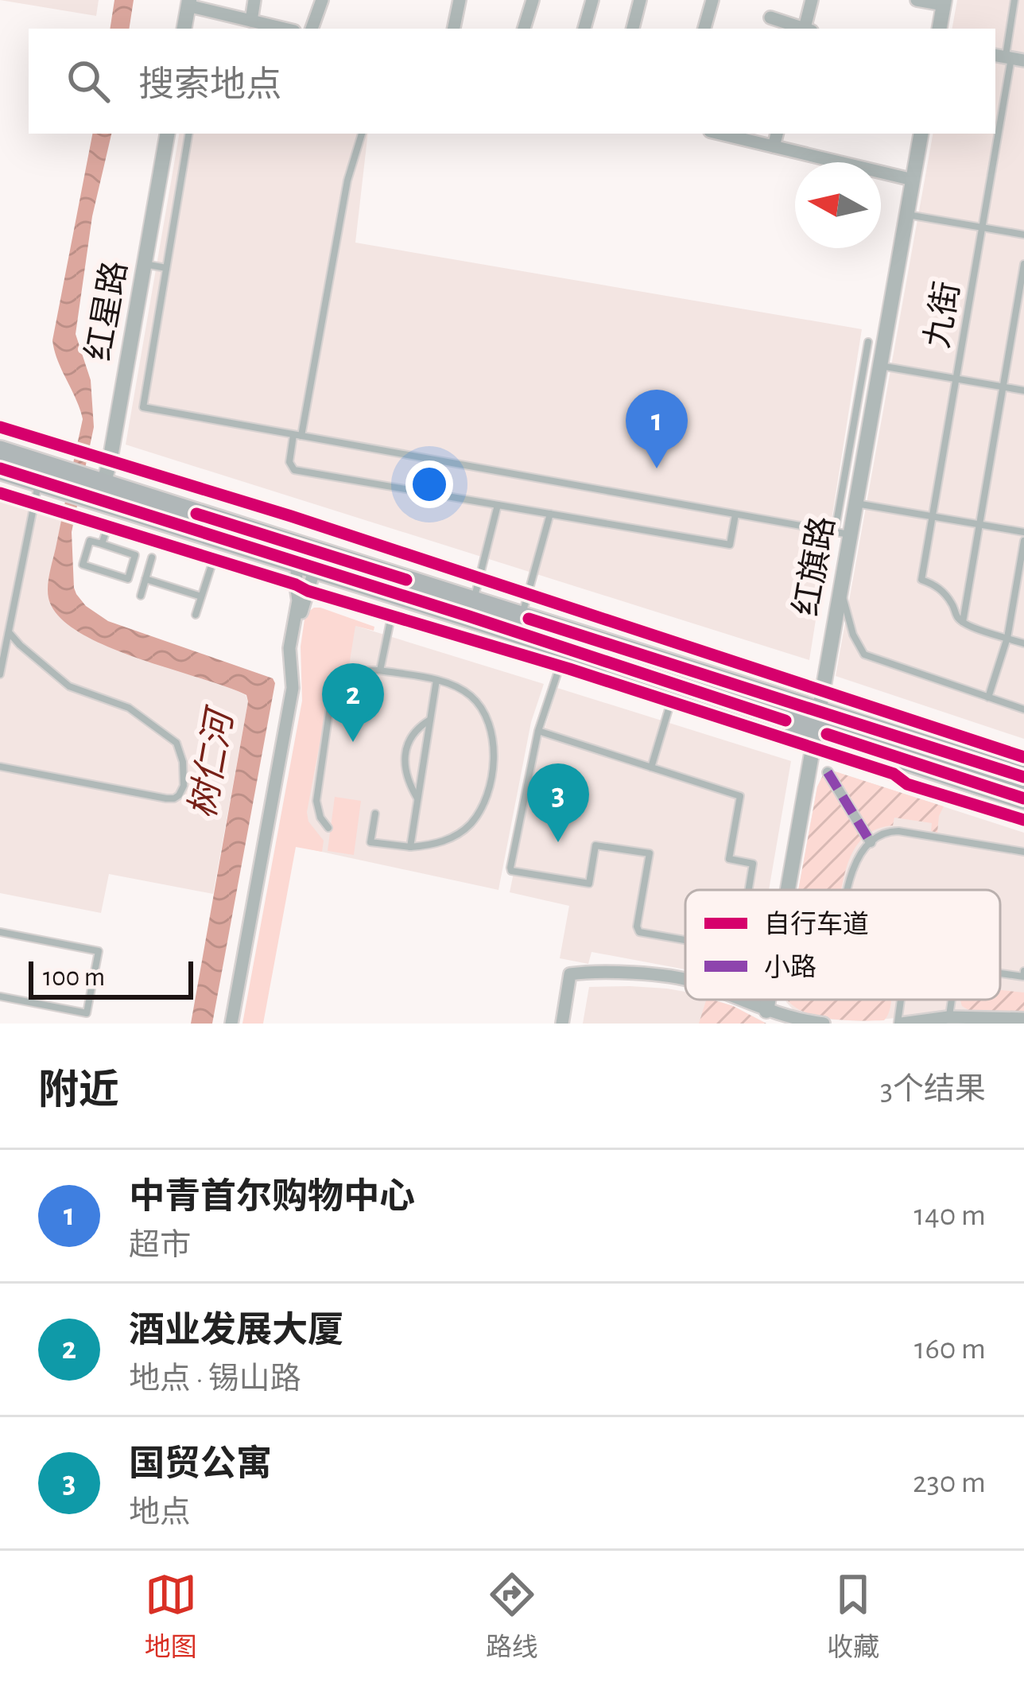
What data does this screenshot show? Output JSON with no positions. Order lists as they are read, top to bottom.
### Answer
{
  "streets": {
    "street": ["红星路", "红旗路"],
    "lane": ["九街"]
  },
  "water": ["树仁河"],
  "legend": ["自行车道", "小路"],
  "scale_bar": "100 m",
  "north": "left",
  "page": {
    "search": "搜索地点",
    "pins": ["1", "2", "3"],
    "scale": "100 m",
    "heading": ["附近", "3个结果"],
    "list": [
      {
        "mark": "1",
        "name": "中青首尔购物中心",
        "note": "超市",
        "value": "140 m"
      },
      {
        "mark": "2",
        "name": "酒业发展大厦",
        "note": "地点 · 锡山路",
        "value": "160 m"
      },
      {
        "mark": "3",
        "name": "国贸公寓",
        "note": "地点",
        "value": "230 m"
      }
    ],
    "nav": ["地图", "路线", "收藏"]
  }
}
